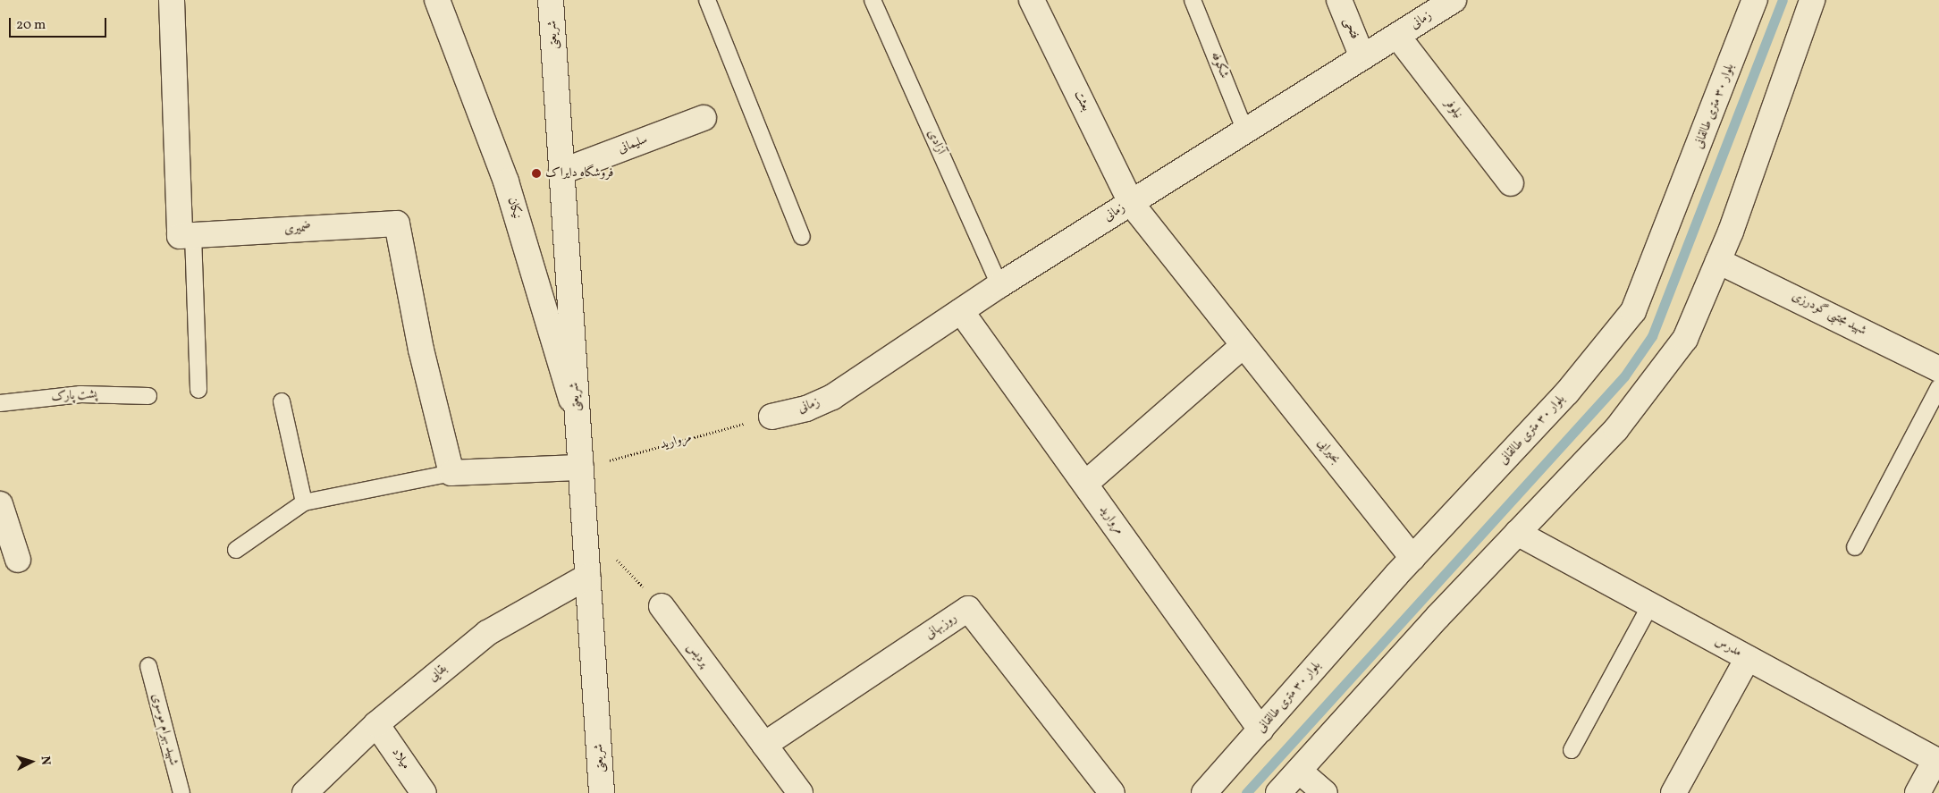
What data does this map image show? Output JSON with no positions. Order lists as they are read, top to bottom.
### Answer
{
  "streets": {
    "street": [
      "زمانی",
      "فتحی",
      "شریعتی",
      "بعثت",
      "بلوار ۳۰ متری طالقانی",
      "نیلوفر",
      "سلیمانی",
      "نیکان",
      "ضمیری",
      "شهید مجتبی گودرزی",
      "مروارید",
      "بحیرایی",
      "روزبهانی",
      "مدرس",
      "پردیس",
      "بقایی",
      "میلاد"
    ],
    "lane": [
      "شکوفه",
      "آزادی",
      "پشت پارک",
      "شهید بهرام موسوی"
    ]
  },
  "crossings": [
    ["زمانی", "فتحی"],
    ["زمانی", "شکوفه"],
    ["زمانی", "بعثت"],
    ["زمانی", "نیلوفر"],
    ["زمانی", "آزادی"],
    ["زمانی", "مروارید"],
    ["زمانی", "بحیرایی"],
    ["شریعتی", "سلیمانی"],
    ["شریعتی", "نیکان"],
    ["شریعتی", "مروارید"],
    ["شریعتی", "بقایی"],
    ["بعثت", "بحیرایی"],
    ["بلوار ۳۰ متری طالقانی", "مروارید"],
    ["بلوار ۳۰ متری طالقانی", "بحیرایی"],
    ["روزبهانی", "پردیس"],
    ["بقایی", "میلاد"]
  ],
  "places": ["فروشگاه دایراک"],
  "scale_bar": "20 m",
  "north": "right"
}
